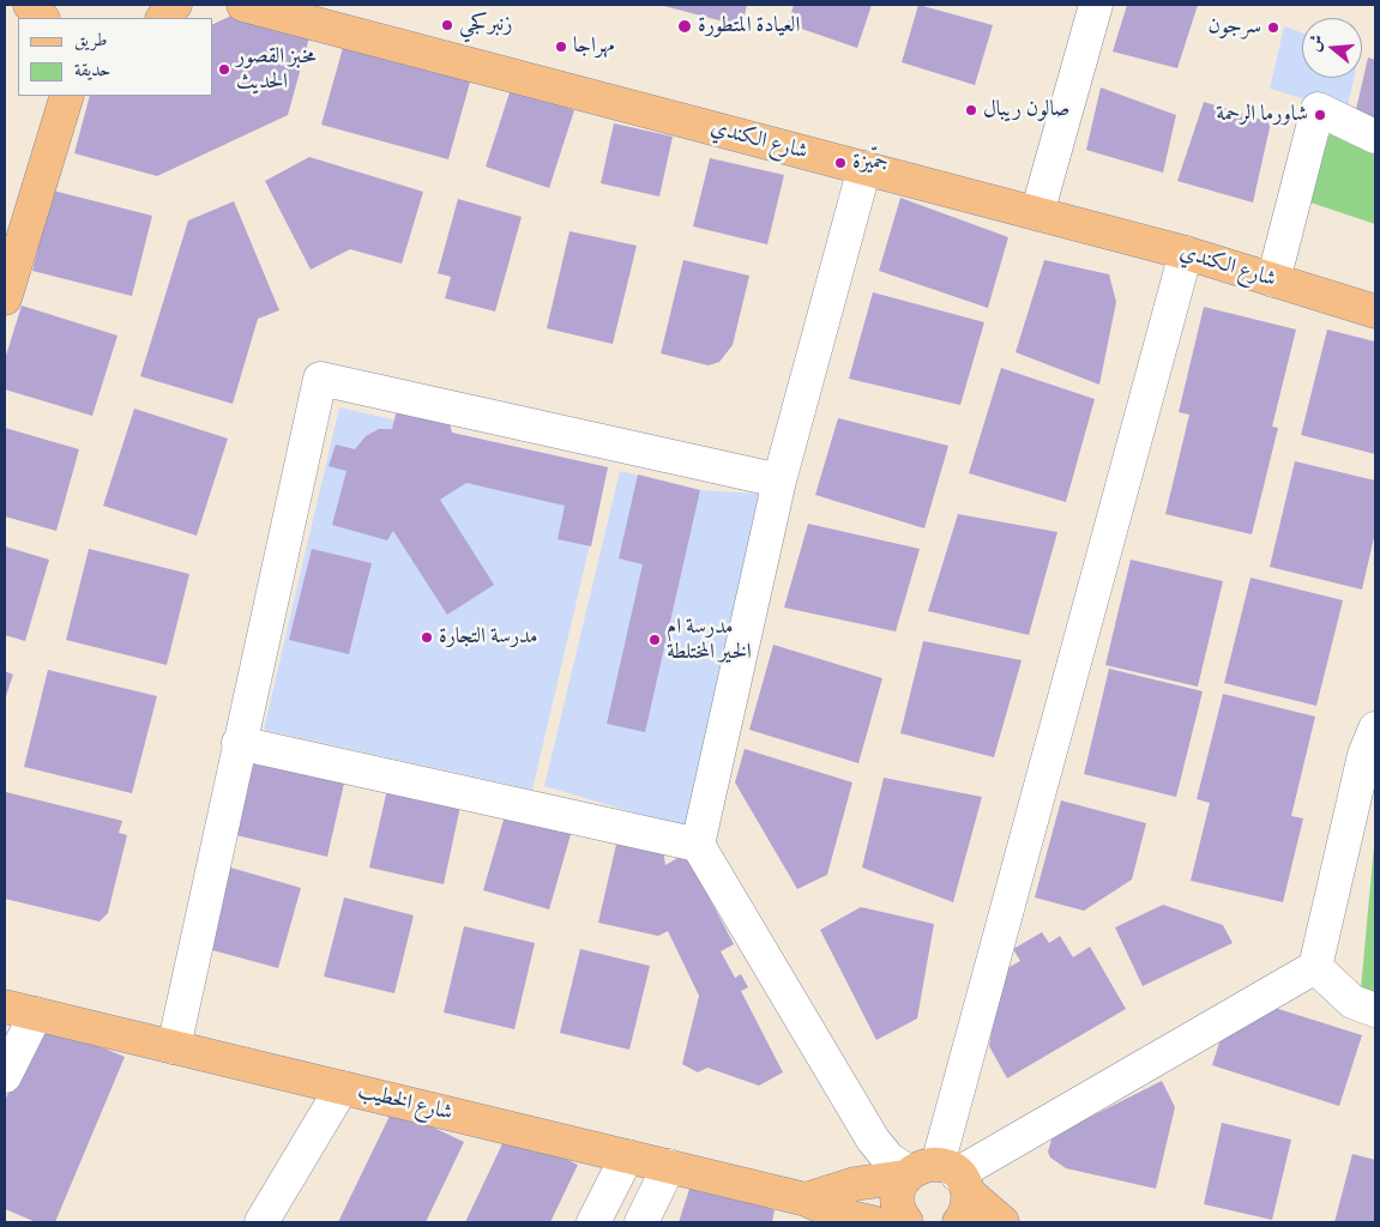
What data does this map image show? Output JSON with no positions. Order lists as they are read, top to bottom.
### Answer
{
  "streets": {
    "main road": ["شارع الكندي", "شارع الخطيب"]
  },
  "places": [
    "زنبركجي",
    "العيادة المتطورة",
    "سرجون",
    "مهراجا",
    "مخبز القصور الحديث",
    "صالون ريبال",
    "شاورما الرحمة",
    "جمّيزة",
    "مدرسة التجارة",
    "مدرسة ام الخير المختلطة"
  ],
  "legend": ["طريق", "حديقة"],
  "north": "left"
}
